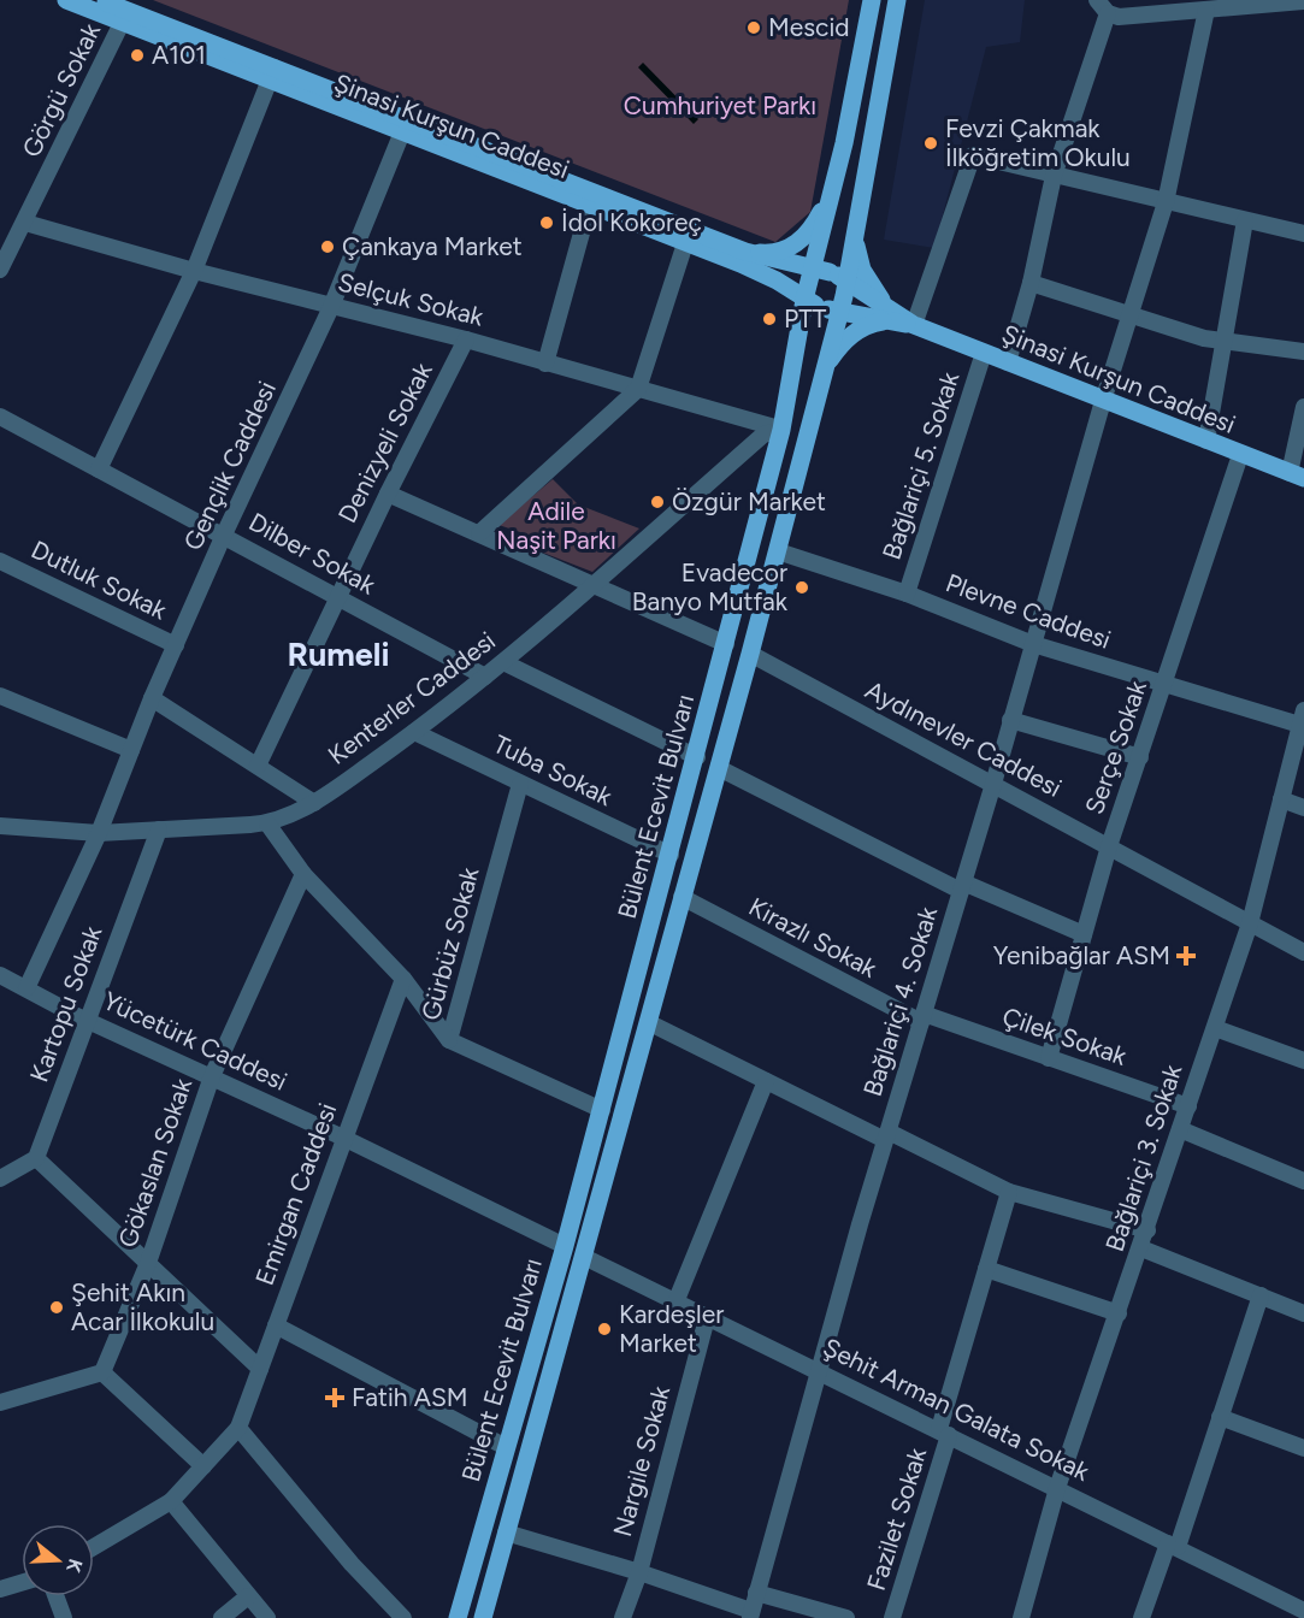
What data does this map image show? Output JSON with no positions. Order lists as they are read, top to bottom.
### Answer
{
  "streets": {
    "main road": ["Şinasi Kurşun Caddesi", "Bülent Ecevit Bulvarı"],
    "street": [
      "Görgü Sokak",
      "Selçuk Sokak",
      "Denizyeli Sokak",
      "Gençlik Caddesi",
      "Bağlariçi 5. Sokak",
      "Dilber Sokak",
      "Dutluk Sokak",
      "Plevne Caddesi",
      "Kenterler Caddesi",
      "Aydınevler Caddesi",
      "Serçe Sokak",
      "Tuba Sokak",
      "Kirazlı Sokak",
      "Gürbüz Sokak",
      "Bağlariçi 4. Sokak",
      "Kartopu Sokak",
      "Çilek Sokak",
      "Yücetürk Caddesi",
      "Bağlariçi 3. Sokak",
      "Gökaslan Sokak",
      "Emirgan Caddesi",
      "Şehit Arman Galata Sokak",
      "Nargile Sokak",
      "Fazilet Sokak"
    ]
  },
  "crossings": [
    ["Görgü Sokak", "Şinasi Kurşun Caddesi"],
    ["Görgü Sokak", "Selçuk Sokak"],
    ["Şinasi Kurşun Caddesi", "Gençlik Caddesi"],
    ["Şinasi Kurşun Caddesi", "Bağlariçi 5. Sokak"],
    ["Şinasi Kurşun Caddesi", "Serçe Sokak"],
    ["Şinasi Kurşun Caddesi", "Bülent Ecevit Bulvarı"],
    ["Şinasi Kurşun Caddesi", "Bağlariçi 4. Sokak"],
    ["Selçuk Sokak", "Denizyeli Sokak"],
    ["Selçuk Sokak", "Gençlik Caddesi"],
    ["Selçuk Sokak", "Kenterler Caddesi"],
    ["Selçuk Sokak", "Bülent Ecevit Bulvarı"],
    ["Denizyeli Sokak", "Dilber Sokak"],
    ["Gençlik Caddesi", "Dilber Sokak"],
    ["Gençlik Caddesi", "Dutluk Sokak"],
    ["Gençlik Caddesi", "Kenterler Caddesi"],
    ["Gençlik Caddesi", "Yücetürk Caddesi"],
    ["Bağlariçi 5. Sokak", "Plevne Caddesi"],
    ["Dilber Sokak", "Kenterler Caddesi"],
    ["Plevne Caddesi", "Serçe Sokak"],
    ["Plevne Caddesi", "Bülent Ecevit Bulvarı"],
    ["Plevne Caddesi", "Bağlariçi 4. Sokak"],
    ["Plevne Caddesi", "Bağlariçi 3. Sokak"],
    ["Kenterler Caddesi", "Tuba Sokak"],
    ["Kenterler Caddesi", "Bülent Ecevit Bulvarı"],
    ["Kenterler Caddesi", "Kartopu Sokak"],
    ["Aydınevler Caddesi", "Serçe Sokak"],
    ["Aydınevler Caddesi", "Bülent Ecevit Bulvarı"],
    ["Aydınevler Caddesi", "Bağlariçi 4. Sokak"],
    ["Aydınevler Caddesi", "Bağlariçi 3. Sokak"],
    ["Serçe Sokak", "Çilek Sokak"],
    ["Tuba Sokak", "Bülent Ecevit Bulvarı"],
    ["Tuba Sokak", "Gürbüz Sokak"],
    ["Bülent Ecevit Bulvarı", "Kirazlı Sokak"],
    ["Bülent Ecevit Bulvarı", "Gürbüz Sokak"],
    ["Bülent Ecevit Bulvarı", "Yücetürk Caddesi"],
    ["Bülent Ecevit Bulvarı", "Şehit Arman Galata Sokak"],
    ["Kirazlı Sokak", "Bağlariçi 4. Sokak"],
    ["Kirazlı Sokak", "Çilek Sokak"],
    ["Bağlariçi 4. Sokak", "Çilek Sokak"],
    ["Bağlariçi 4. Sokak", "Şehit Arman Galata Sokak"],
    ["Kartopu Sokak", "Yücetürk Caddesi"],
    ["Çilek Sokak", "Bağlariçi 3. Sokak"],
    ["Yücetürk Caddesi", "Gökaslan Sokak"],
    ["Yücetürk Caddesi", "Emirgan Caddesi"],
    ["Bağlariçi 3. Sokak", "Şehit Arman Galata Sokak"],
    ["Şehit Arman Galata Sokak", "Nargile Sokak"],
    ["Şehit Arman Galata Sokak", "Fazilet Sokak"]
  ],
  "districts": ["Rumeli"],
  "parks": ["Cumhuriyet Parkı", "Adile Naşit Parkı"],
  "places": {
    "other": [
      "Mescid",
      "A101",
      "Fevzi Çakmak İlköğretim Okulu",
      "İdol Kokoreç",
      "Çankaya Market",
      "PTT",
      "Özgür Market",
      "Evadecor Banyo Mutfak",
      "Şehit Akın Acar İlkokulu",
      "Kardeşler Market"
    ],
    "health": ["Yenibağlar ASM", "Fatih ASM"]
  },
  "north": "right"
}
